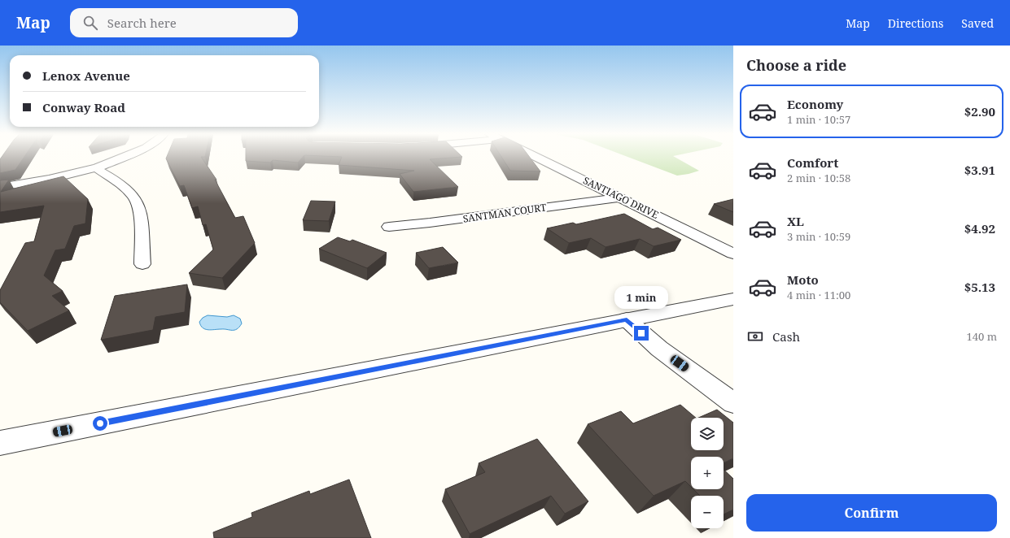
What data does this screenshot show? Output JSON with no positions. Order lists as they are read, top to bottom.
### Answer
{
  "streets": {
    "street": ["SANTIAGO DRIVE", "SANTMAN COURT"]
  },
  "crossings": [
    ["SANTIAGO DRIVE", "SANTMAN COURT"]
  ],
  "page": {
    "header": "Map",
    "search": "Search here",
    "nav": ["Map", "Directions", "Saved"],
    "heading": "Choose a ride",
    "banner": ["Lenox Avenue", "Conway Road"],
    "list": [
      {
        "name": "Economy",
        "note": "1 min · 10:57",
        "value": "$2.90"
      },
      {
        "name": "Comfort",
        "note": "2 min · 10:58",
        "value": "$3.91"
      },
      {
        "name": "XL",
        "note": "3 min · 10:59",
        "value": "$4.92"
      },
      {
        "name": "Moto",
        "note": "4 min · 11:00",
        "value": "$5.13"
      }
    ],
    "bubble": "1 min",
    "pay": ["Cash", "140 m"],
    "map_buttons": ["+", "−"],
    "buttons": "Confirm"
  }
}
